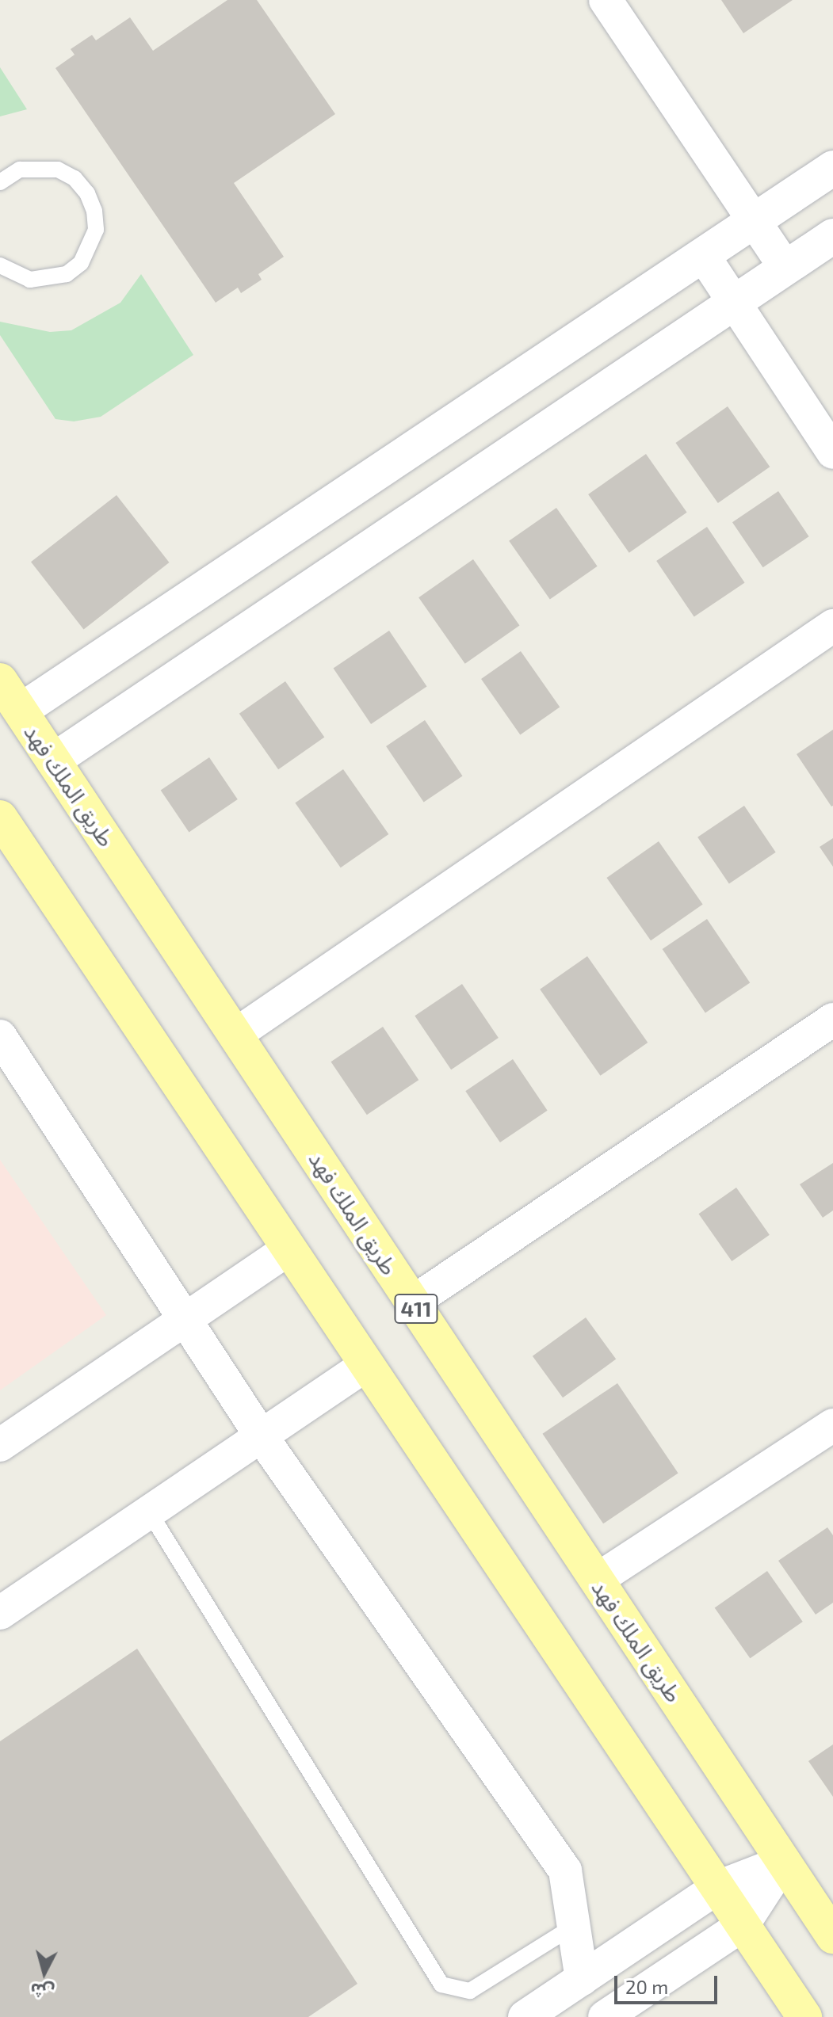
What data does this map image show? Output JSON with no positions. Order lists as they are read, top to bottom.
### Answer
{
  "streets": {
    "main road": ["طريق الملك فهد", "411"]
  },
  "scale_bar": "20 m",
  "north": "bottom"
}
